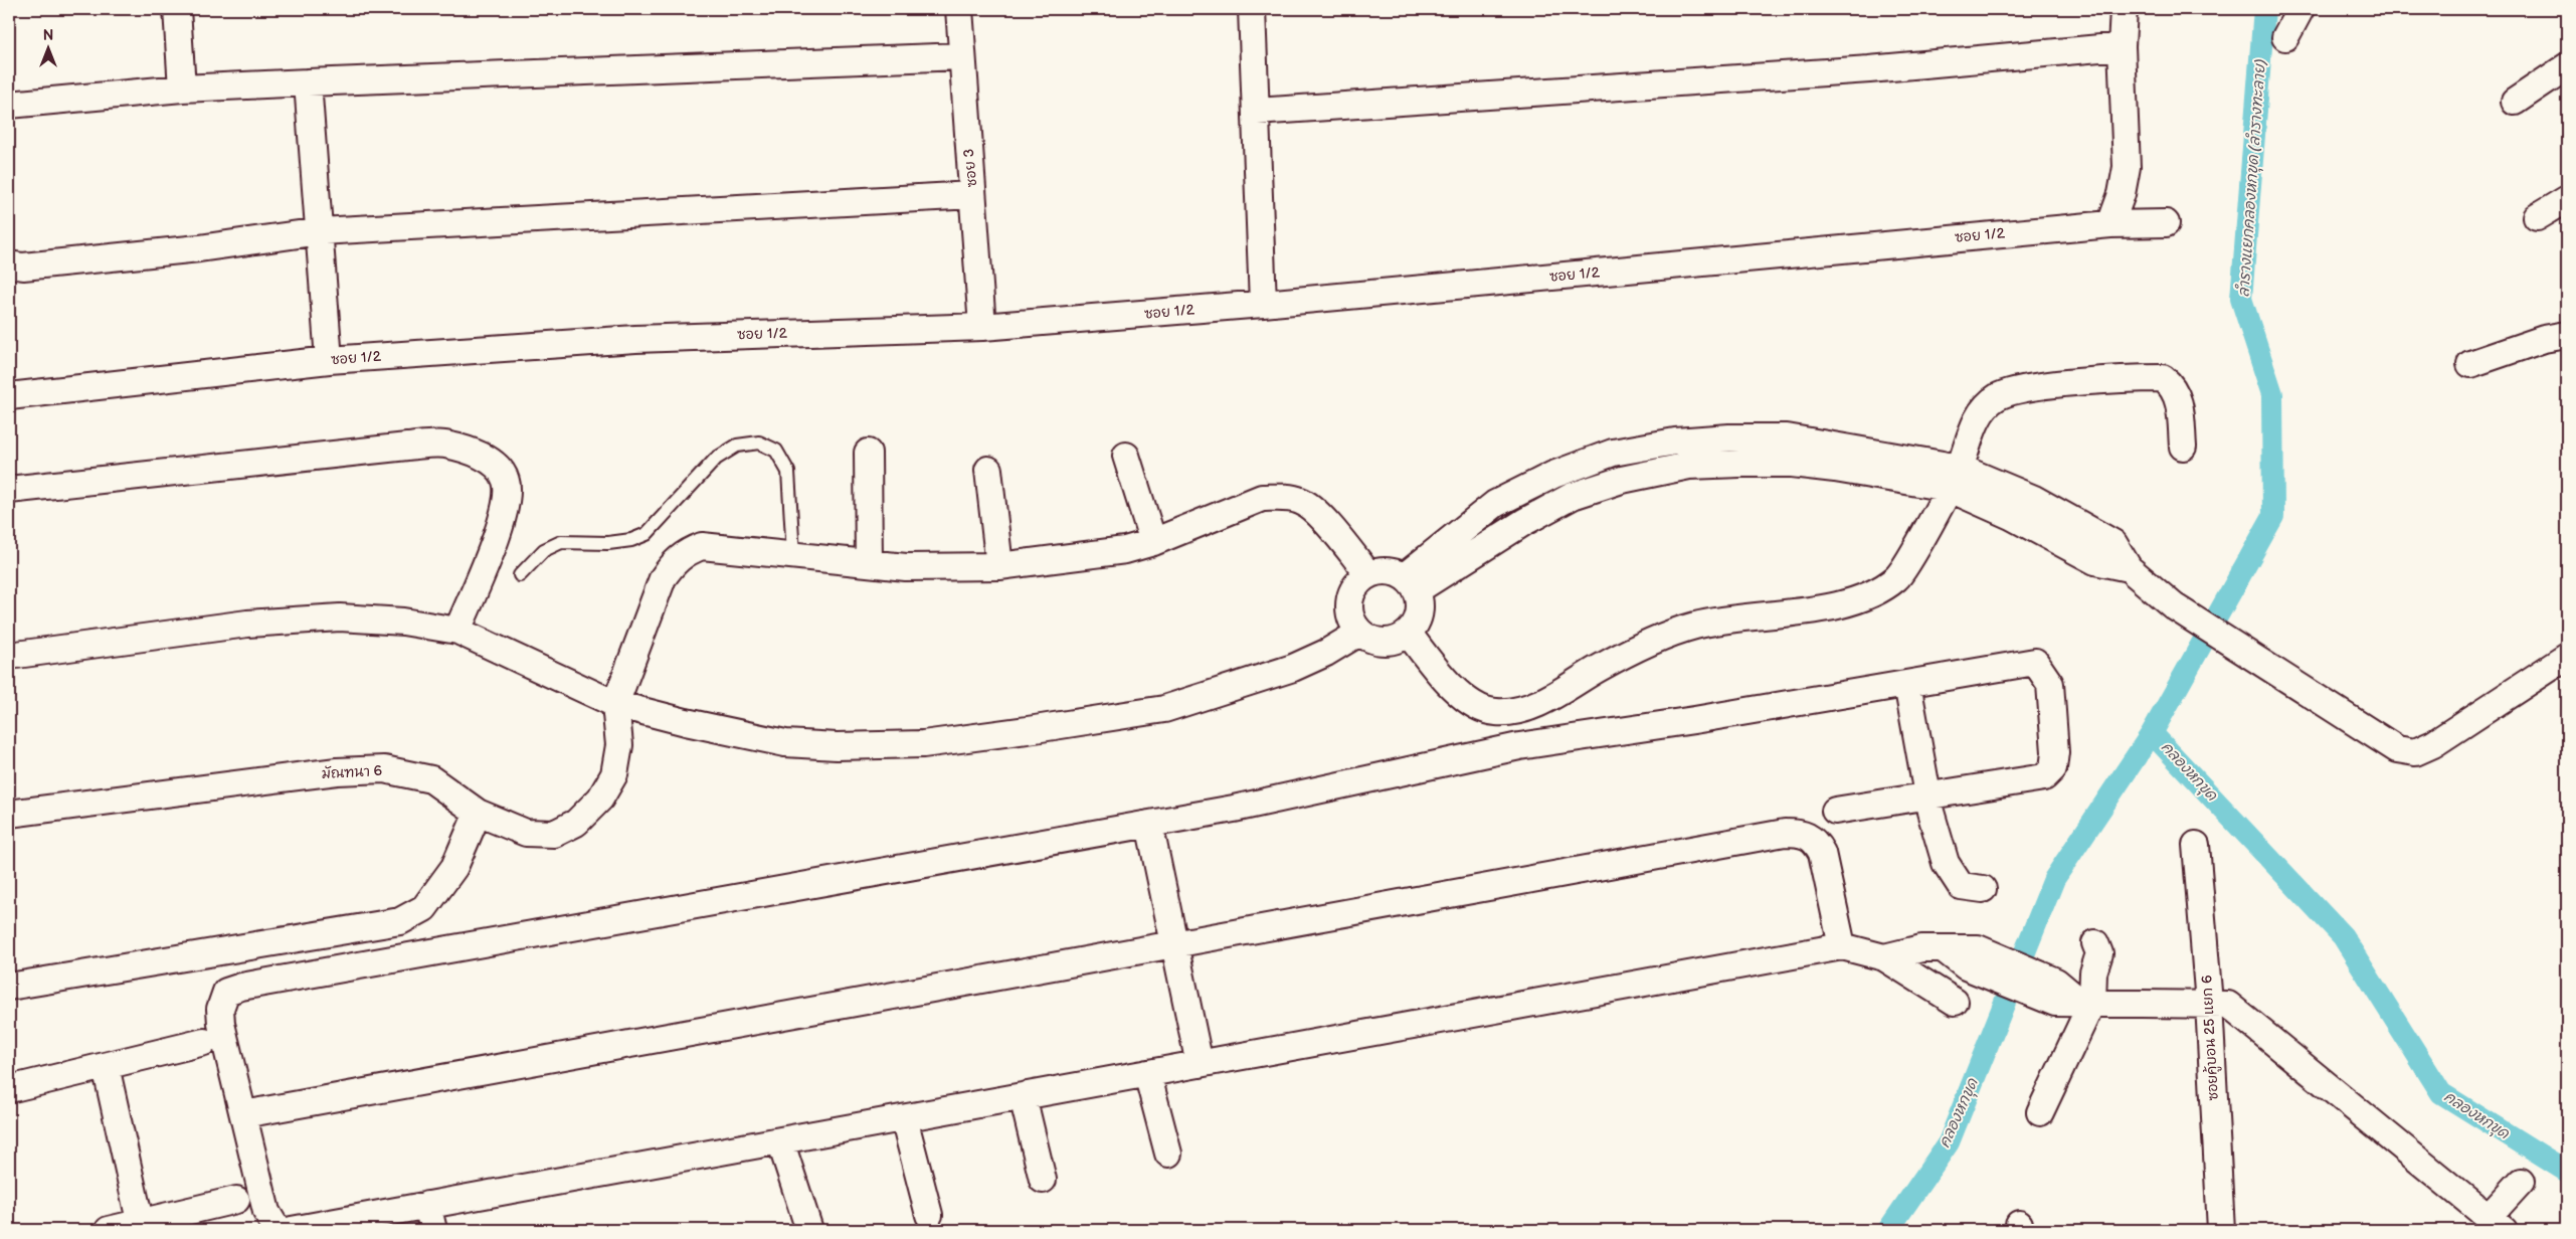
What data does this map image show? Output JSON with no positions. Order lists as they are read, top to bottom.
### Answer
{
  "streets": {
    "street": [
      "ซอย 3",
      "ซอย 1/2",
      "มัณฑนา 6",
      "ซอยคู้บอน 25 แยก 6"
    ]
  },
  "crossings": [
    ["ซอย 3", "ซอย 1/2"]
  ],
  "water": ["ลำรางแยกคลองหกขุด (ลำรางทะลาย)", "คลองหกขุด"],
  "north": "top"
}
